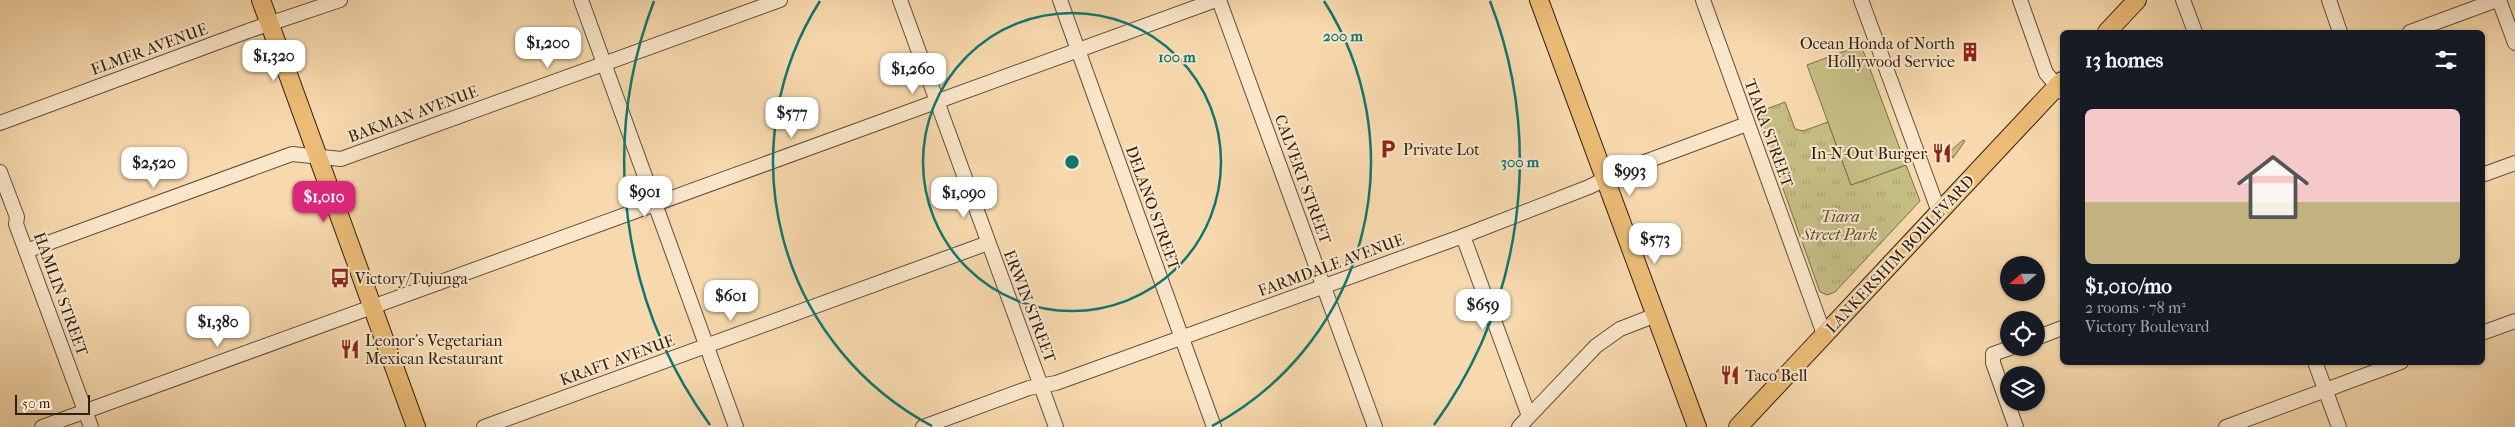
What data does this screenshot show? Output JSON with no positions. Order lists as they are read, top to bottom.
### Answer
{
  "streets": {
    "main road": ["LANKERSHIM BOULEVARD"],
    "street": [
      "ELMER AVENUE",
      "BAKMAN AVENUE",
      "TIARA STREET",
      "CALVERT STREET",
      "DELANO STREET",
      "FARMDALE AVENUE",
      "HAMLIN STREET",
      "ERWIN STREET",
      "KRAFT AVENUE"
    ]
  },
  "crossings": [
    ["BAKMAN AVENUE", "HAMLIN STREET"],
    ["TIARA STREET", "LANKERSHIM BOULEVARD"],
    ["TIARA STREET", "FARMDALE AVENUE"],
    ["CALVERT STREET", "FARMDALE AVENUE"],
    ["DELANO STREET", "FARMDALE AVENUE"],
    ["FARMDALE AVENUE", "ERWIN STREET"],
    ["ERWIN STREET", "KRAFT AVENUE"]
  ],
  "parks": ["Tiara Street Park"],
  "places": {
    "building": ["Ocean Honda of North Hollywood Service"],
    "parking": ["Private Lot"],
    "restaurant": ["In-N-Out Burger", "Leonor's Vegetarian Mexican Restaurant", "Taco Bell"],
    "bus stop": ["Victory/Tujunga"]
  },
  "scale_bar": "50 m",
  "north": "left",
  "page": {
    "price": [
      "$1,200",
      "$1,320",
      "$1,260",
      "$577",
      "$2,520",
      "$993",
      "$901",
      "$1,090",
      "$1,010",
      "$573",
      "$601",
      "$659",
      "$1,380"
    ],
    "heading": "13 homes",
    "list": [
      {
        "name": "$1,010/mo",
        "note": "2 rooms · 78 m² · Victory Boulevard"
      }
    ],
    "scale": "50 m"
  },
  "rings": ["200 m", "100 m", "300 m"]
}
